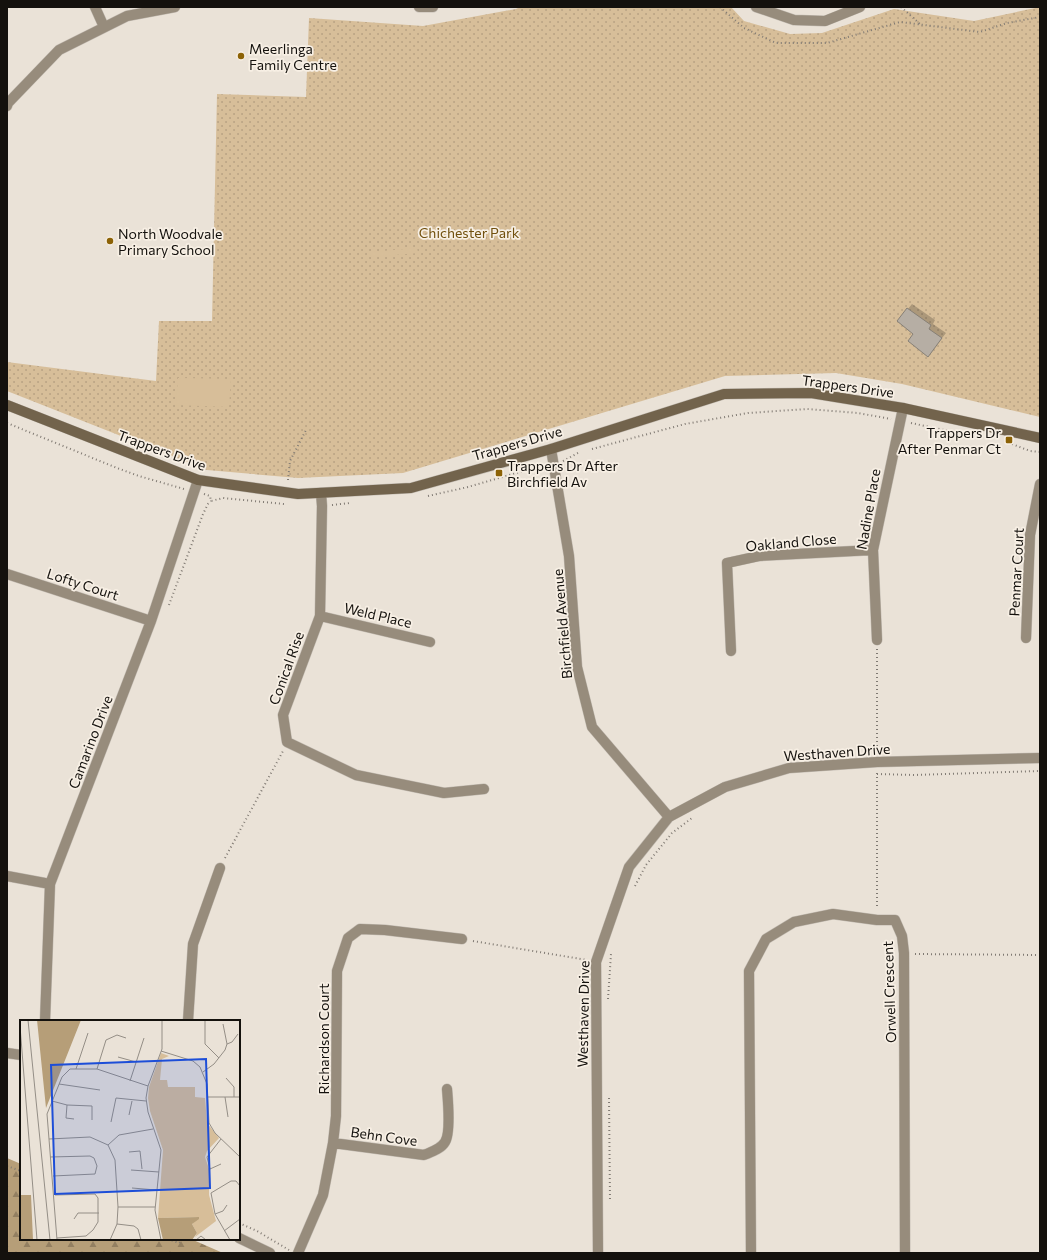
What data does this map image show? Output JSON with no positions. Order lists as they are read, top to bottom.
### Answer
{
  "streets": {
    "main road": ["Trappers Drive"],
    "street": [
      "Nadine Place",
      "Oakland Close",
      "Penmar Court",
      "Lofty Court",
      "Weld Place",
      "Birchfield Avenue",
      "Conical Rise",
      "Camarino Drive",
      "Westhaven Drive",
      "Orwell Crescent",
      "Richardson Court",
      "Behn Cove"
    ]
  },
  "crossings": [
    ["Trappers Drive", "Nadine Place"],
    ["Trappers Drive", "Birchfield Avenue"],
    ["Trappers Drive", "Conical Rise"],
    ["Trappers Drive", "Camarino Drive"],
    ["Nadine Place", "Oakland Close"],
    ["Lofty Court", "Camarino Drive"],
    ["Weld Place", "Conical Rise"],
    ["Birchfield Avenue", "Westhaven Drive"],
    ["Richardson Court", "Behn Cove"]
  ],
  "parks": ["Chichester Park"],
  "places": {
    "other": ["Meerlinga Family Centre", "North Woodvale Primary School"],
    "transit": ["Trappers Dr After Penmar Ct", "Trappers Dr After Birchfield Av"]
  }
}
